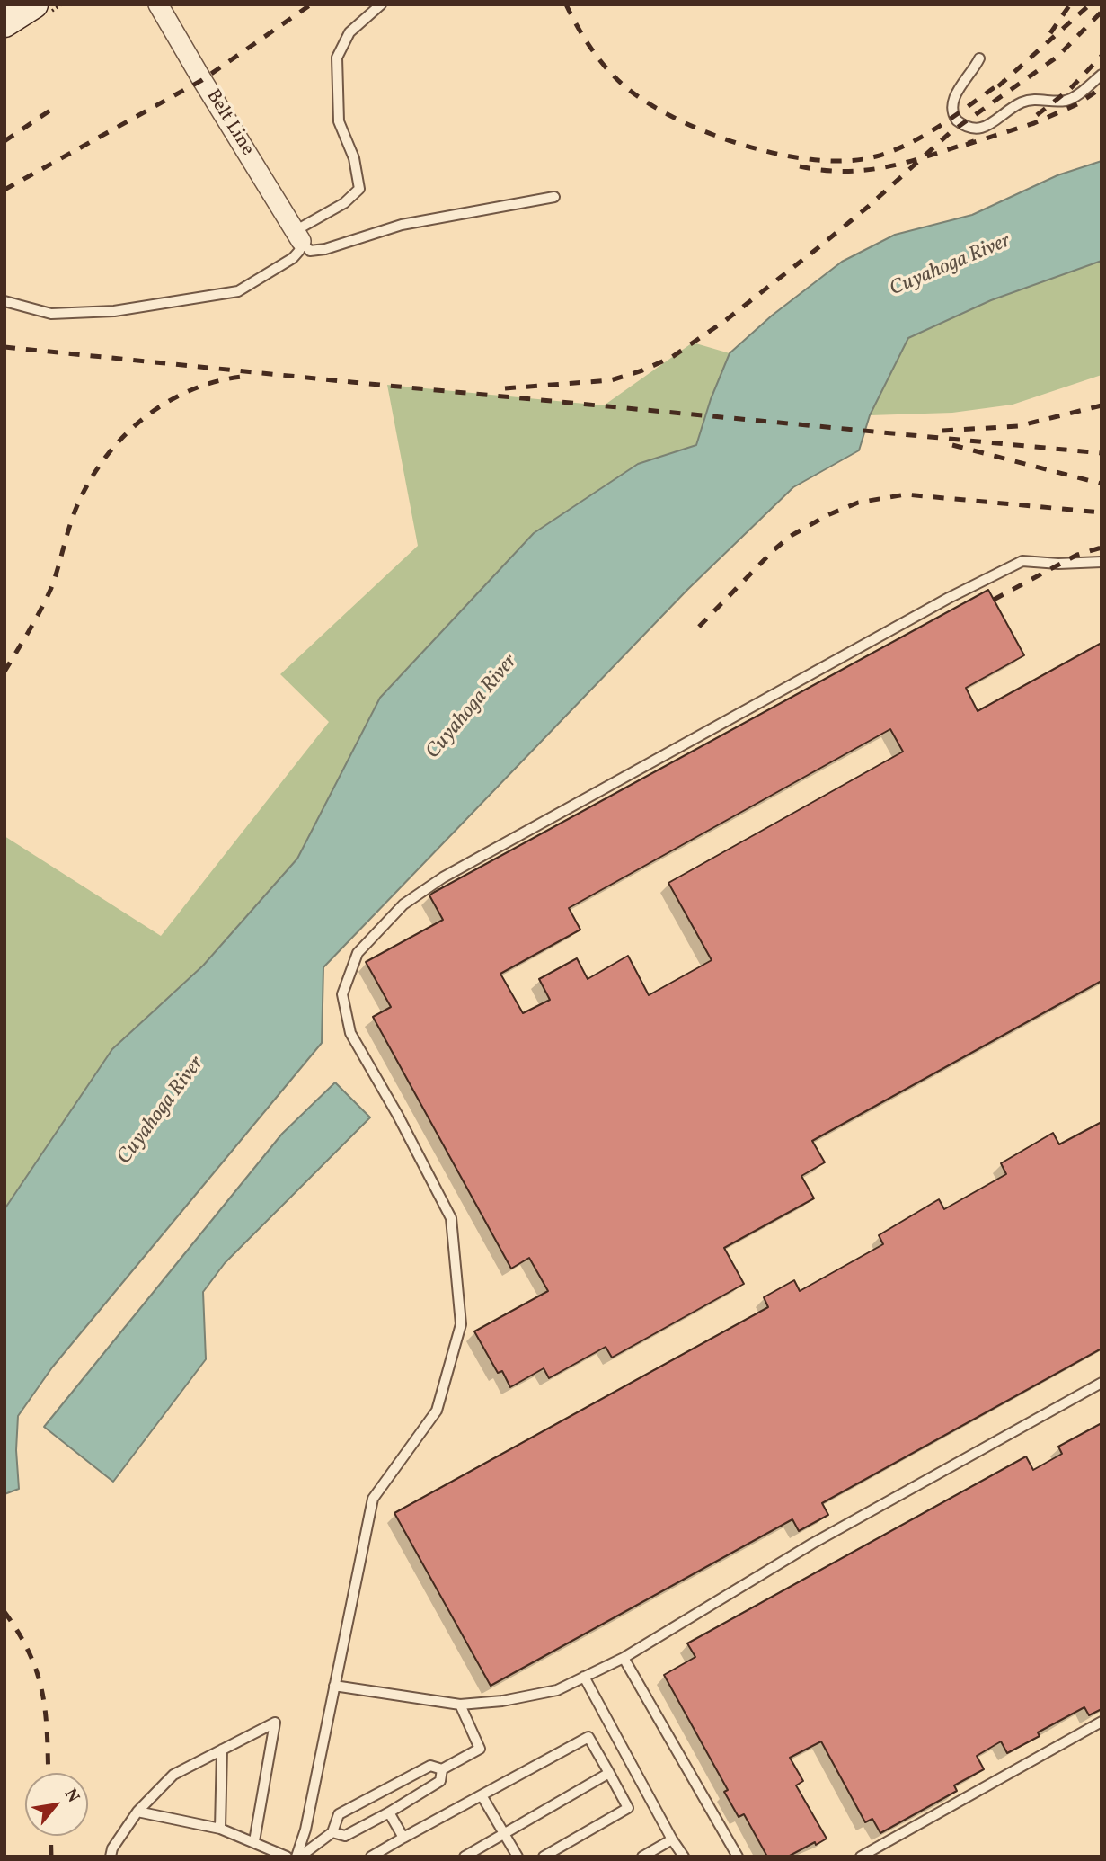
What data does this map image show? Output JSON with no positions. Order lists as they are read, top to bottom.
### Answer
{
  "streets": {
    "street": ["Belt Line"]
  },
  "water": ["Cuyahoga River"],
  "north": "top right"
}
